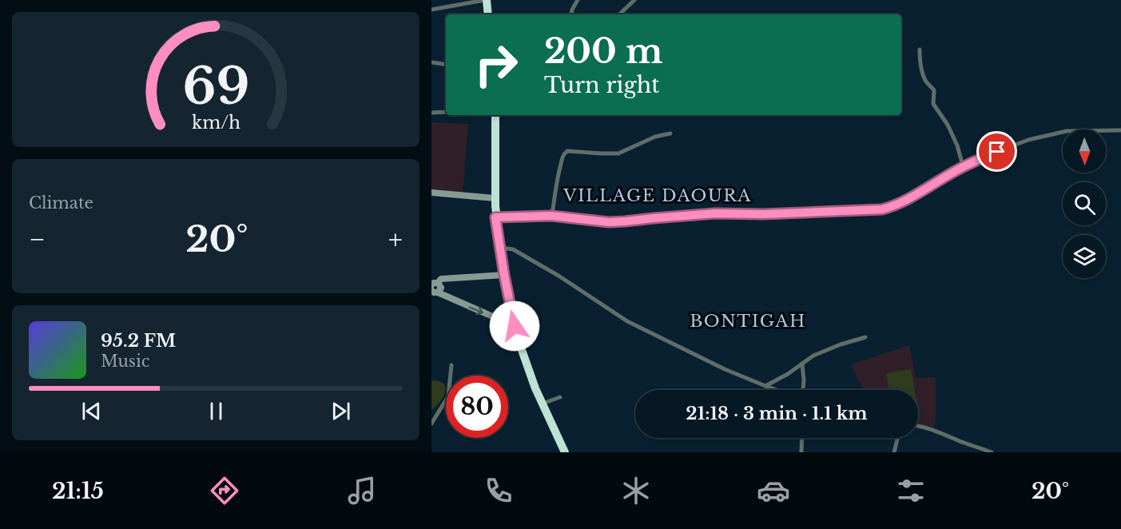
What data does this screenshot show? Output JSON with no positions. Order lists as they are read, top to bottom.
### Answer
{
  "districts": ["VILLAGE DAOURA", "BONTIGAH"],
  "north": "bottom",
  "page": {
    "turn": ["200 m", "Turn right"],
    "tile": "Climate",
    "heat": ["−", "20°", "+"],
    "song": ["95.2 FM", "Music"],
    "limit": "80",
    "trip": "21:18 · 3 min · 1.1 km",
    "tabs": ["21:15", "20°"],
    "gauge": ["69", "km/h"]
  }
}
